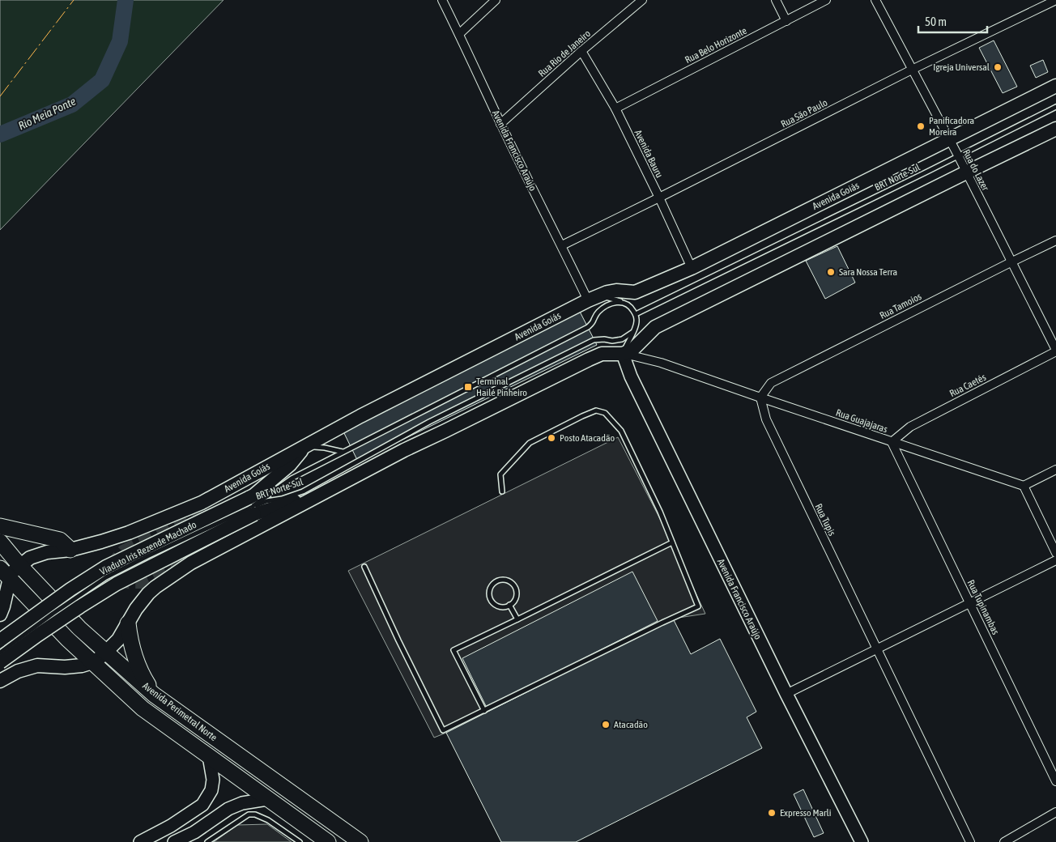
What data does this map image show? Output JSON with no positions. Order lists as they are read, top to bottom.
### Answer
{
  "streets": {
    "highway": ["Avenida Perimetral Norte"],
    "main road": ["Avenida Goiás"],
    "street": [
      "Rua Belo Horizonte",
      "Rua Rio de Janeiro",
      "Rua São Paulo",
      "Avenida Francisco Araújo",
      "Avenida Bauru",
      "Rua do Lazer",
      "Rua Tamoios",
      "Rua Caetés",
      "Rua Guajajaras",
      "Rua Tupis",
      "Rua Tupinambas"
    ],
    "lane": ["BRT Norte-Sul", "Viaduto Iris Rezende Machado"]
  },
  "crossings": [
    ["Rua Belo Horizonte", "Avenida Bauru"],
    ["Rua Rio de Janeiro", "Avenida Francisco Araújo"],
    ["Rua Rio de Janeiro", "Avenida Bauru"],
    ["Rua São Paulo", "Avenida Francisco Araújo"],
    ["Rua São Paulo", "Avenida Bauru"],
    ["Rua São Paulo", "Rua do Lazer"],
    ["Avenida Francisco Araújo", "Avenida Goiás"],
    ["Avenida Francisco Araújo", "Rua Guajajaras"],
    ["Avenida Bauru", "Avenida Goiás"],
    ["Rua do Lazer", "BRT Norte-Sul"],
    ["Rua do Lazer", "Avenida Goiás"],
    ["Rua do Lazer", "Rua Tamoios"],
    ["Rua do Lazer", "Rua Caetés"],
    ["BRT Norte-Sul", "Viaduto Iris Rezende Machado"],
    ["Avenida Goiás", "Avenida Perimetral Norte"],
    ["Rua Tamoios", "Rua Guajajaras"],
    ["Rua Tamoios", "Rua Tupis"],
    ["Rua Caetés", "Rua Guajajaras"],
    ["Rua Caetés", "Rua Tupinambas"],
    ["Rua Guajajaras", "Rua Tupis"],
    ["Rua Guajajaras", "Rua Tupinambas"]
  ],
  "water": ["Rio Meia Ponte"],
  "places": {
    "other": [
      "Igreja Universal",
      "Panificadora Moreira",
      "Sara Nossa Terra",
      "Posto Atacadão",
      "Atacadão",
      "Expresso Marli"
    ],
    "transit": ["Terminal Hailé Pinheiro"]
  },
  "scale_bar": "50 m"
}
